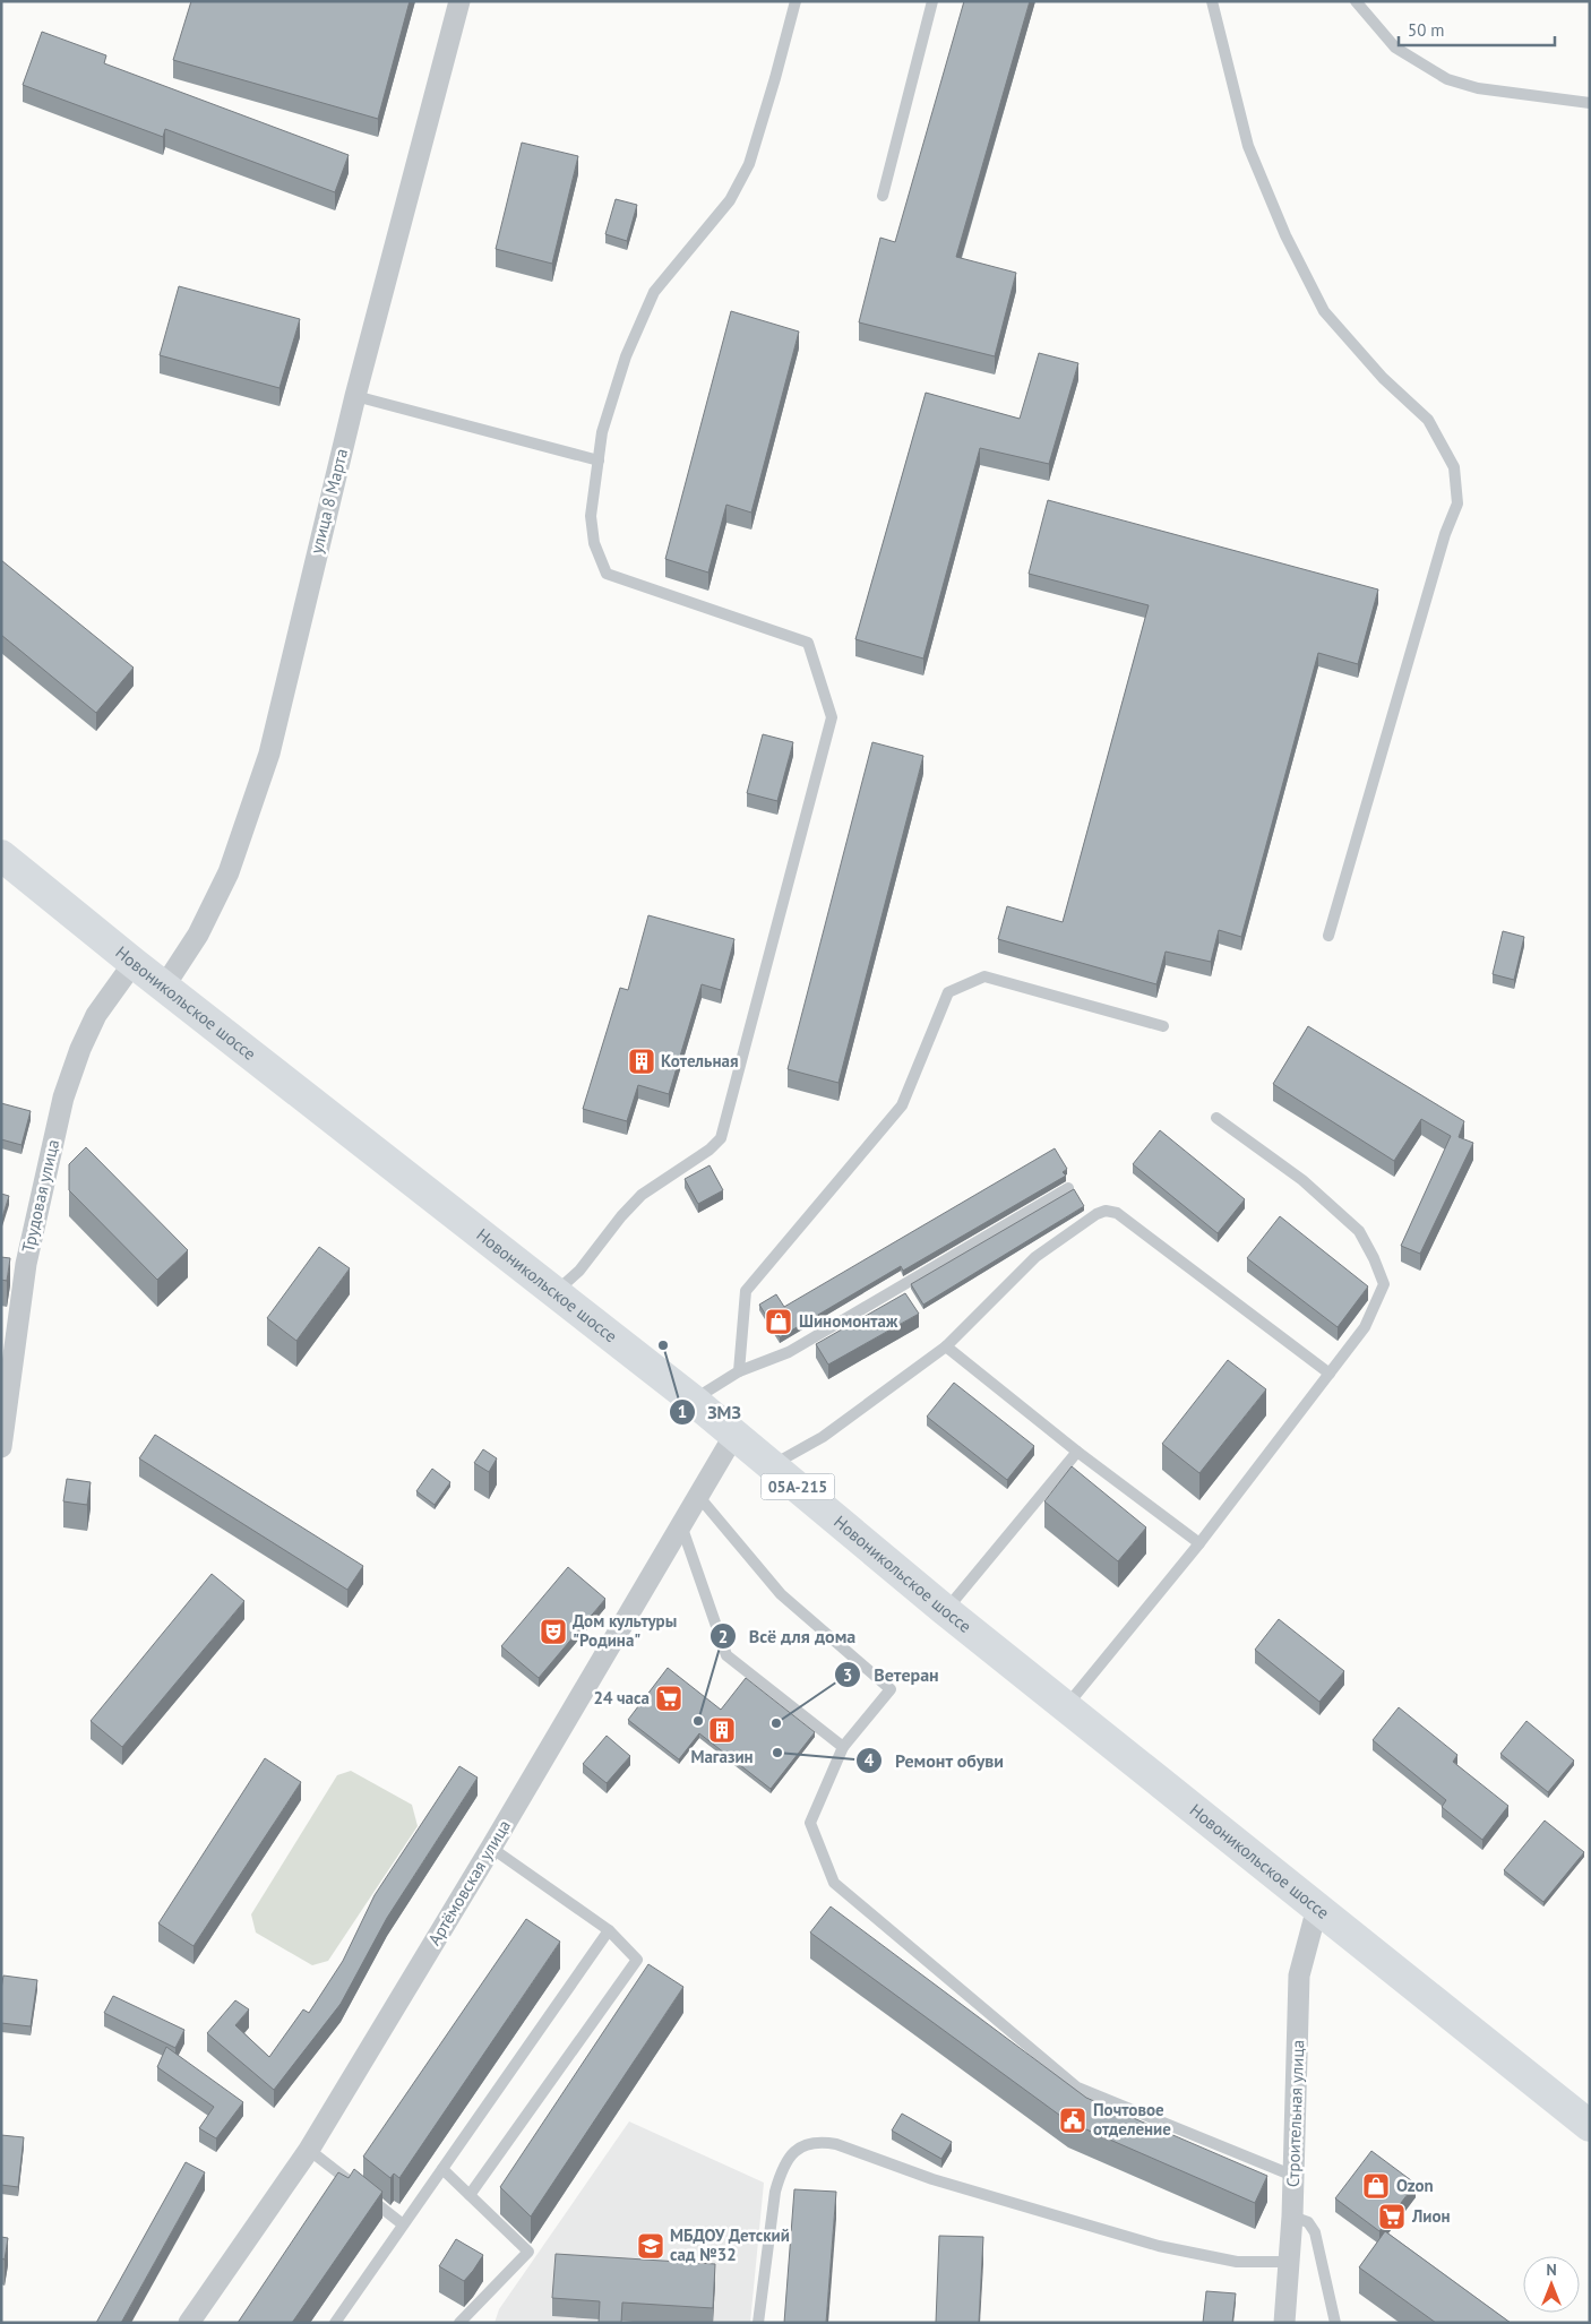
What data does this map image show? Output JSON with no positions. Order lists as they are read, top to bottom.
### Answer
{
  "streets": {
    "highway": ["Новоникольское шоссе", "05А-215"],
    "street": [
      "улица 8 Марта",
      "Трудовая улица",
      "Артёмовская улица",
      "Строительная улица"
    ]
  },
  "crossings": [
    ["улица 8 Марта", "Новоникольское шоссе"],
    ["Новоникольское шоссе", "Трудовая улица"],
    ["Новоникольское шоссе", "Артёмовская улица"],
    ["Новоникольское шоссе", "Строительная улица"]
  ],
  "places": {
    "building": ["Котельная", "Магазин"],
    "shop": ["Шиномонтаж", "Ozon"],
    "other": [
      "ЗМЗ",
      "Всё для дома",
      "Ветеран",
      "Ремонт обуви"
    ],
    "theatre": ["Дом культуры \"Родина\""],
    "supermarket": ["24 часа", "Лион"],
    "public building": ["Почтовое отделение"],
    "school or university": ["МБДОУ Детский сад №32"]
  },
  "scale_bar": "50 m",
  "north": "top"
}
